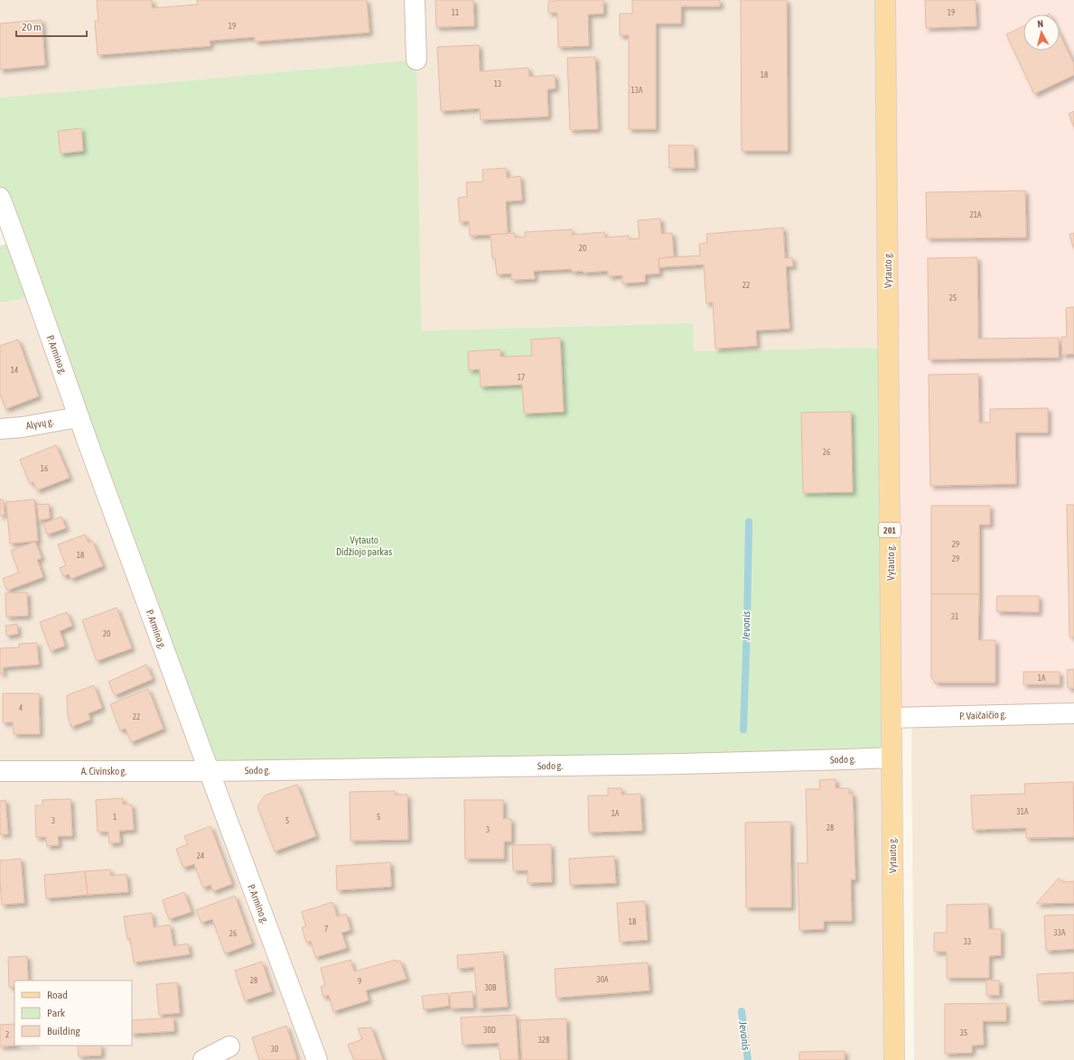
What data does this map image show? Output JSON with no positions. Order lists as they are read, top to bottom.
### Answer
{
  "streets": {
    "main road": ["Vytauto g.", "201"],
    "street": [
      "P. Armino g.",
      "Alyvų g.",
      "P. Vaičaičio g.",
      "Sodo g.",
      "A. Civinsko g."
    ]
  },
  "crossings": [
    ["Vytauto g.", "P. Vaičaičio g."],
    ["Vytauto g.", "Sodo g."],
    ["P. Armino g.", "Alyvų g."],
    ["P. Armino g.", "Sodo g."],
    ["P. Armino g.", "A. Civinsko g."],
    ["Sodo g.", "A. Civinsko g."]
  ],
  "water": ["Jevonis"],
  "parks": ["Vytauto Didžiojo parkas"],
  "house_numbers": [
    "11",
    "19",
    "19",
    "18",
    "13",
    "13A",
    "21A",
    "20",
    "22",
    "25",
    "14",
    "17",
    "26",
    "16",
    "29",
    "18",
    "29",
    "31",
    "20",
    "1A",
    "4",
    "22",
    "31A",
    "1A",
    "1",
    "5",
    "3",
    "5",
    "28",
    "3",
    "24",
    "1B",
    "7",
    "33A",
    "26",
    "33",
    "30A",
    "28",
    "9",
    "30B",
    "30D",
    "35",
    "2",
    "32B",
    "30"
  ],
  "legend": ["Road", "Park", "Building"],
  "scale_bar": "20 m",
  "north": "top"
}
